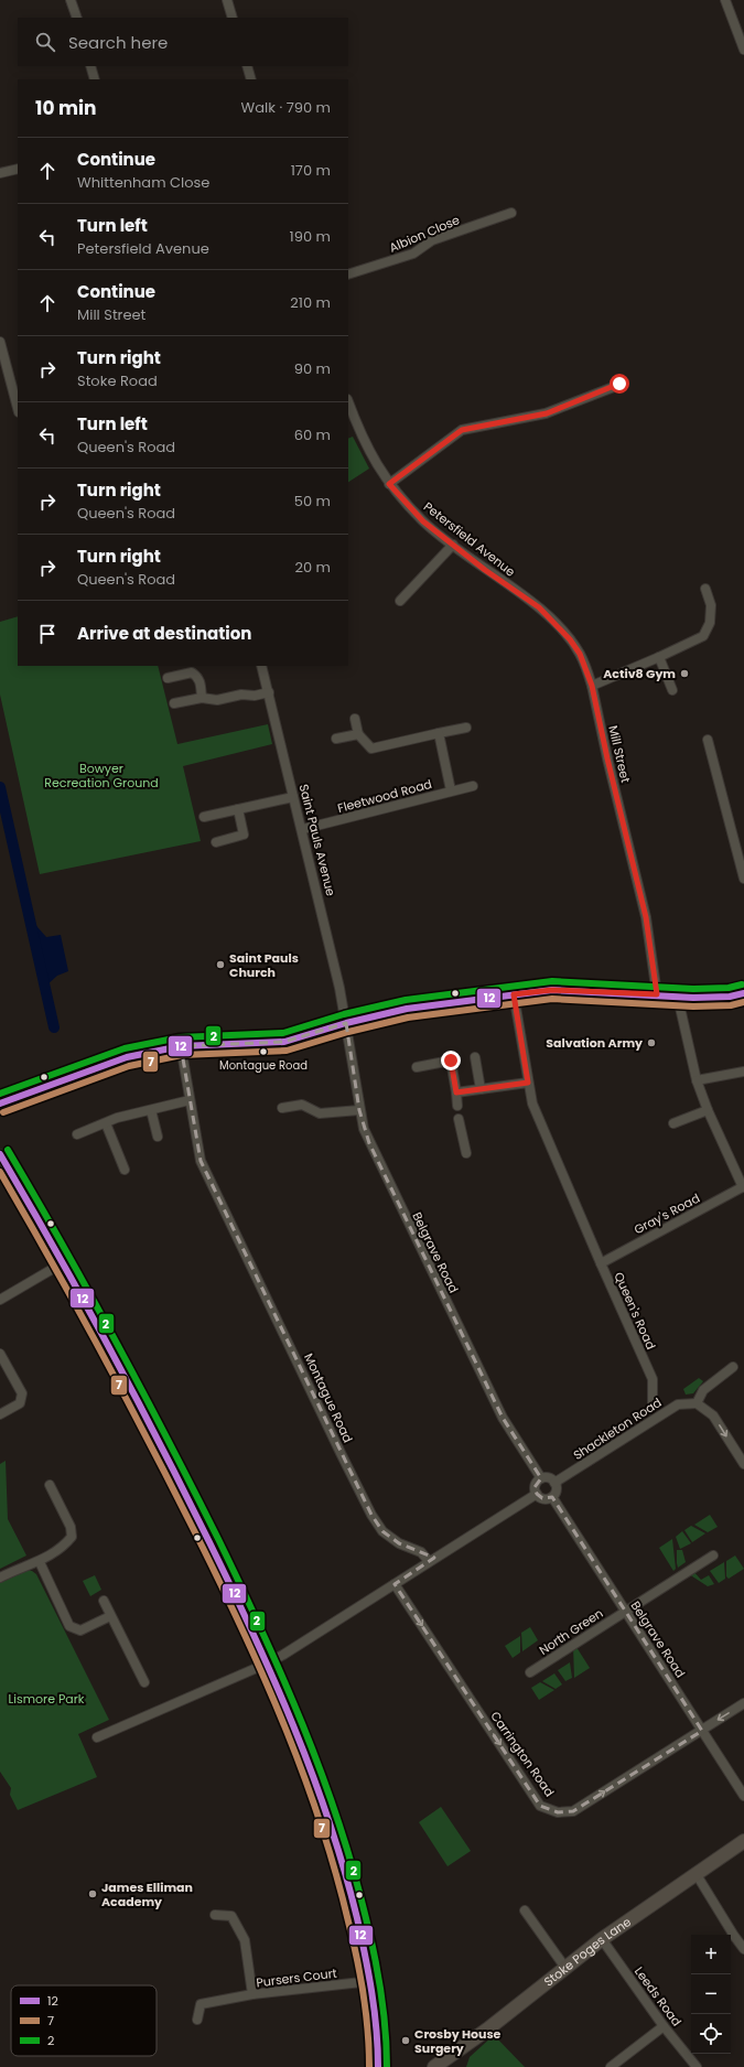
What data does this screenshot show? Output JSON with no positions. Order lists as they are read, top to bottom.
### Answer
{
  "streets": {
    "main road": ["Stoke Poges Lane"],
    "street": [
      "Albion Close",
      "Petersfield Avenue",
      "Mill Street",
      "Fleetwood Road",
      "Saint Pauls Avenue",
      "Gray's Road",
      "Belgrave Road",
      "Queen's Road",
      "Montague Road",
      "Shackleton Road",
      "North Green",
      "Carrington Road",
      "Pursers Court",
      "Leeds Road"
    ]
  },
  "crossings": [
    ["Petersfield Avenue", "Mill Street"],
    ["Fleetwood Road", "Saint Pauls Avenue"],
    ["Saint Pauls Avenue", "Belgrave Road"],
    ["Gray's Road", "Queen's Road"],
    ["Belgrave Road", "Shackleton Road"],
    ["Belgrave Road", "North Green"],
    ["Belgrave Road", "Carrington Road"],
    ["Stoke Poges Lane", "Leeds Road"]
  ],
  "parks": ["Bowyer Recreation Ground", "Lismore Park"],
  "places": [
    "Activ8 Gym",
    "Saint Pauls Church",
    "Salvation Army",
    "Montague Road",
    "James Elliman Academy",
    "Crosby House Surgery"
  ],
  "lines": ["transit line 2", "transit line 12", "transit line 7"],
  "legend": ["12", "7", "2"],
  "page": {
    "search": "Search here",
    "heading": ["10 min", "Walk · 790 m"],
    "list": [
      ["Continue", "Whittenham Close", "170 m"],
      ["Turn left", "Petersfield Avenue", "190 m"],
      ["Continue", "Mill Street", "210 m"],
      ["Turn right", "Stoke Road", "90 m"],
      ["Turn left", "Queen's Road", "60 m"],
      ["Turn right", "Queen's Road", "50 m"],
      ["Turn right", "Queen's Road", "20 m"],
      "Arrive at destination"
    ],
    "map_buttons": ["+", "−"]
  }
}
